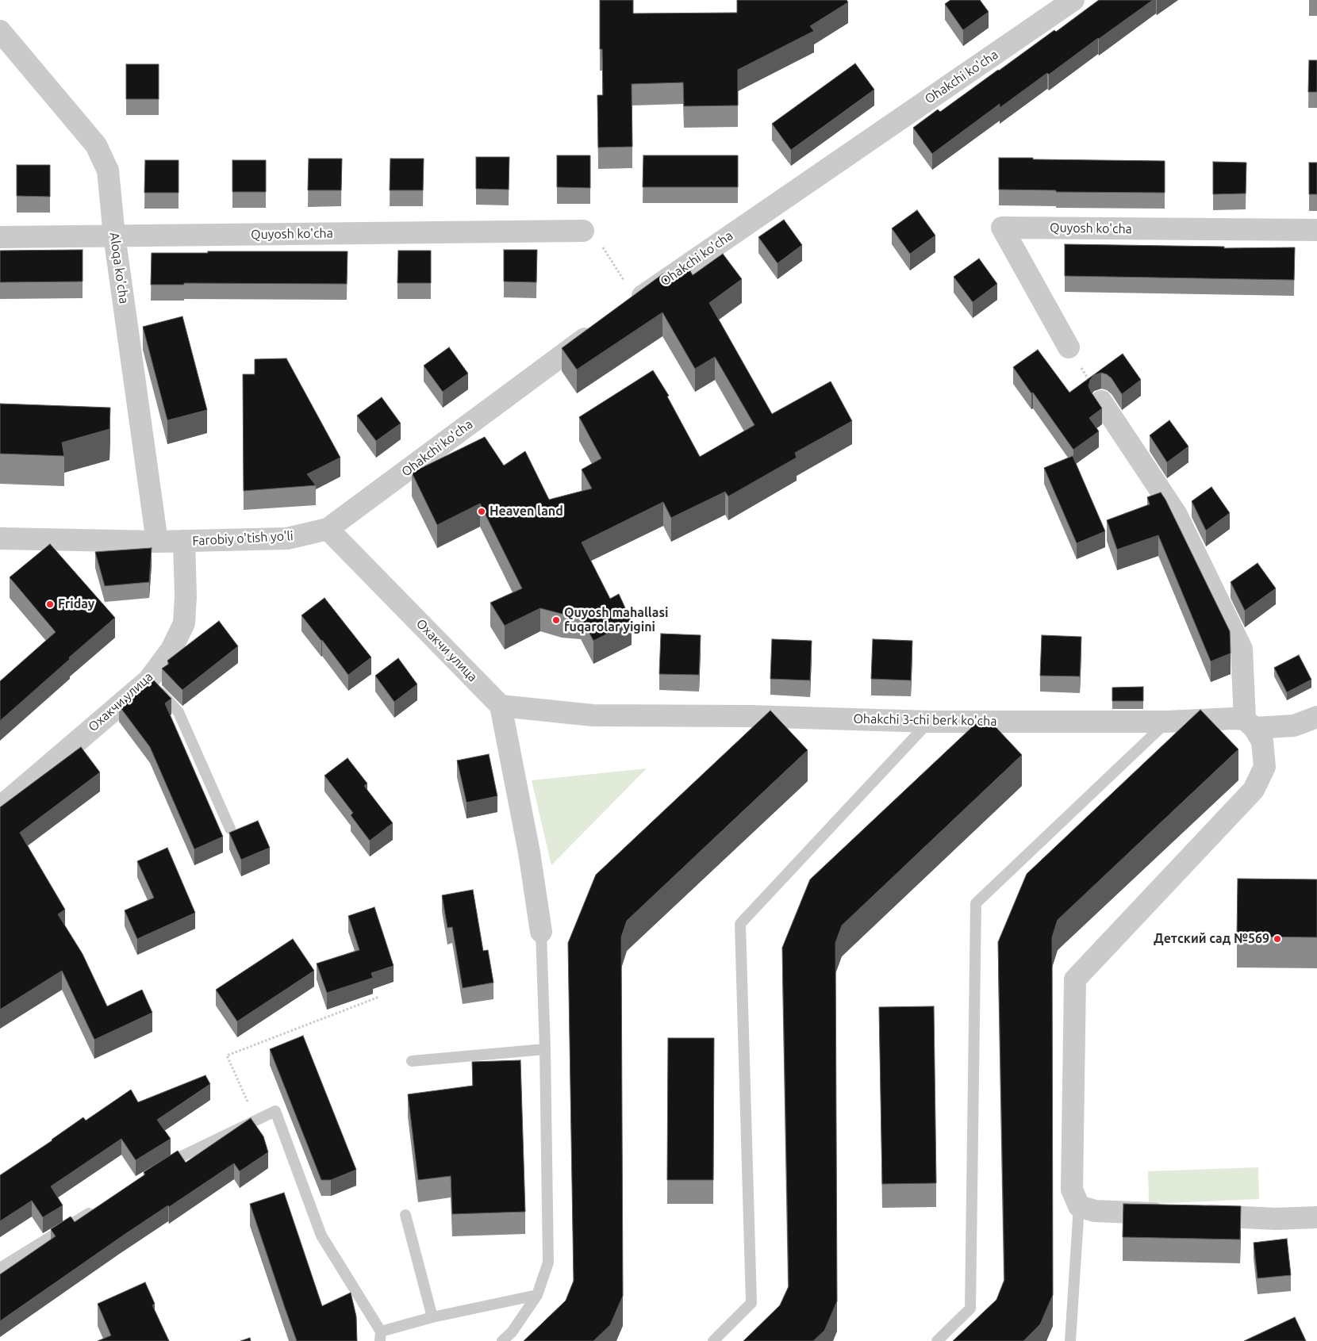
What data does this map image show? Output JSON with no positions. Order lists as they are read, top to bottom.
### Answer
{
  "streets": {
    "street": [
      "Ohakchi ko'cha",
      "Quyosh ko'cha",
      "Aloqa ko'cha",
      "Farobiy o'tish yo'li",
      "Охакчи улица",
      "Ohakchi 3-chi berk ko'cha"
    ]
  },
  "crossings": [
    ["Ohakchi ko'cha", "Farobiy o'tish yo'li"],
    ["Ohakchi ko'cha", "Охакчи улица"],
    ["Quyosh ko'cha", "Aloqa ko'cha"],
    ["Aloqa ko'cha", "Farobiy o'tish yo'li"],
    ["Farobiy o'tish yo'li", "Охакчи улица"],
    ["Охакчи улица", "Ohakchi 3-chi berk ko'cha"]
  ],
  "places": [
    "Heaven land",
    "Friday",
    "Quyosh mahallasi fuqarolar yigini",
    "Детский сад №569"
  ]
}
